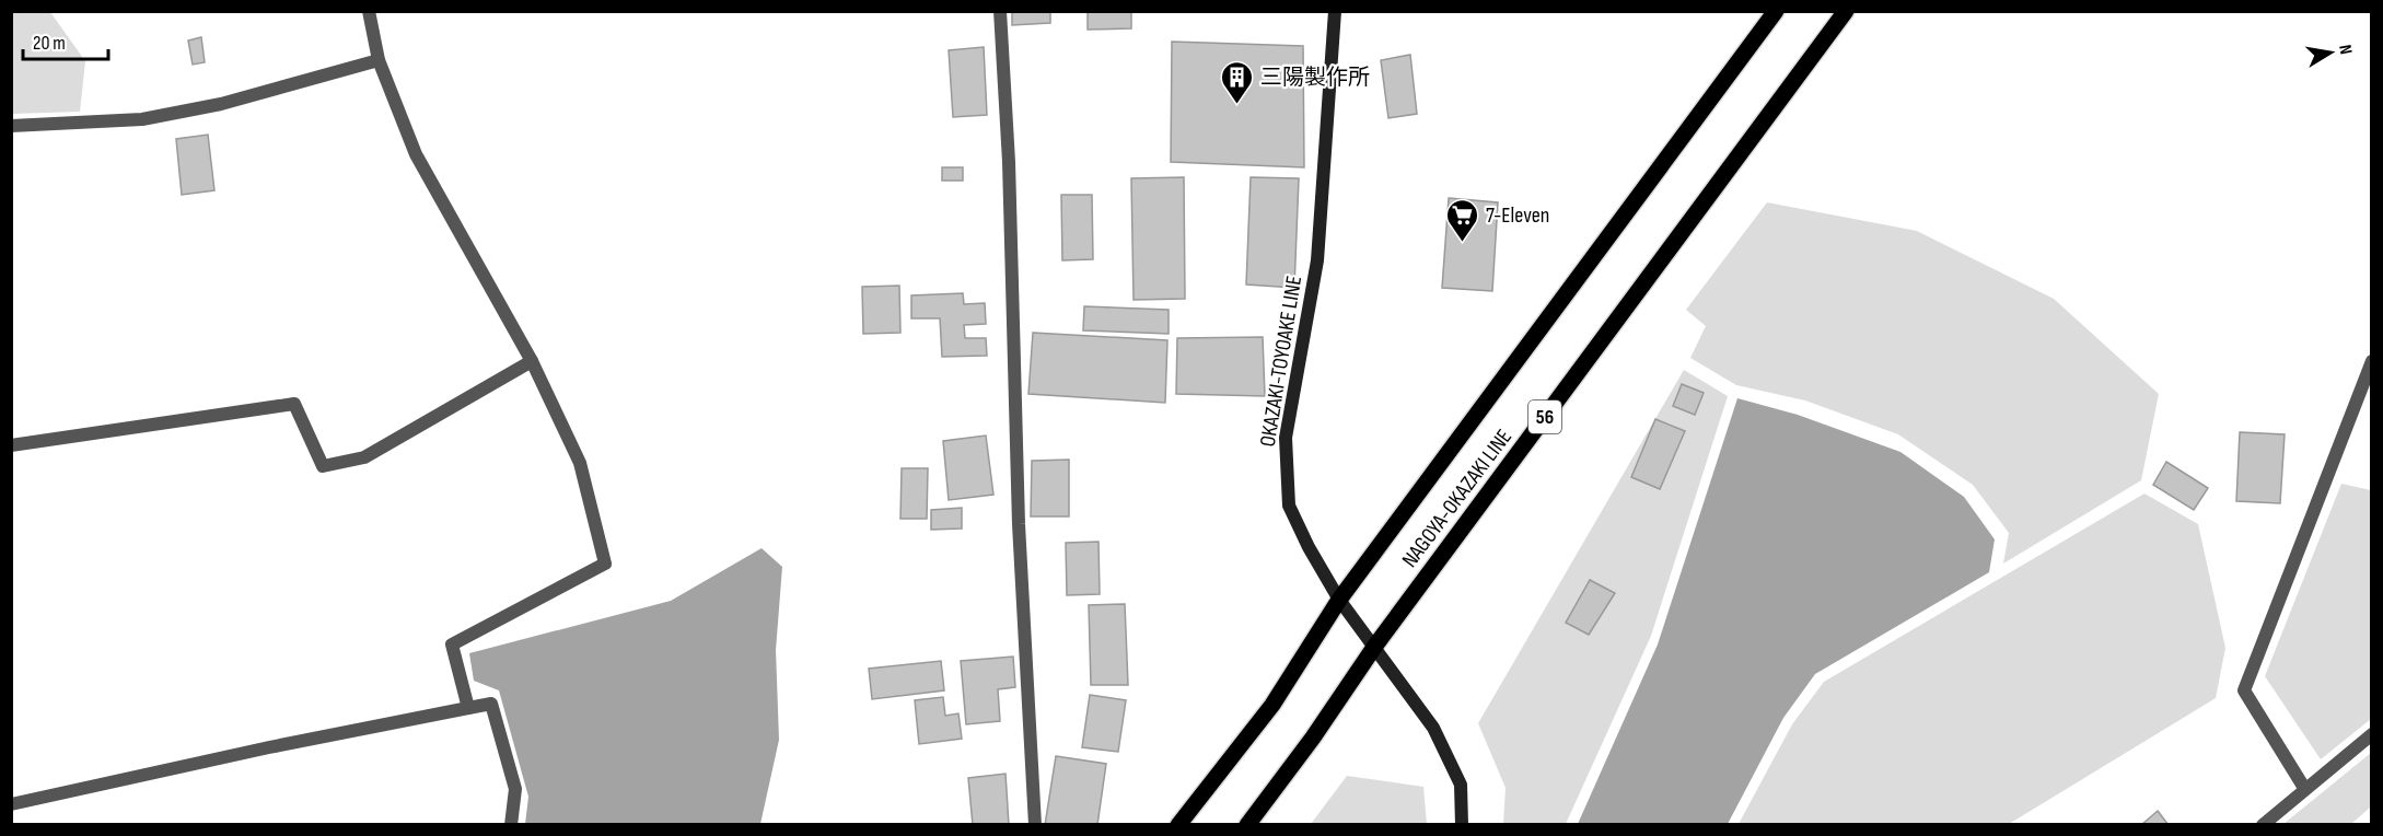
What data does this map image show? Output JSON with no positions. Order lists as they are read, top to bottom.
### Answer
{
  "streets": {
    "main road": ["OKAZAKI-TOYOAKE LINE", "56", "NAGOYA-OKAZAKI LINE"]
  },
  "crossings": [
    ["OKAZAKI-TOYOAKE LINE", "NAGOYA-OKAZAKI LINE"]
  ],
  "places": {
    "building": ["三陽製作所"],
    "supermarket": ["7-Eleven"]
  },
  "scale_bar": "20 m",
  "north": "right"
}
